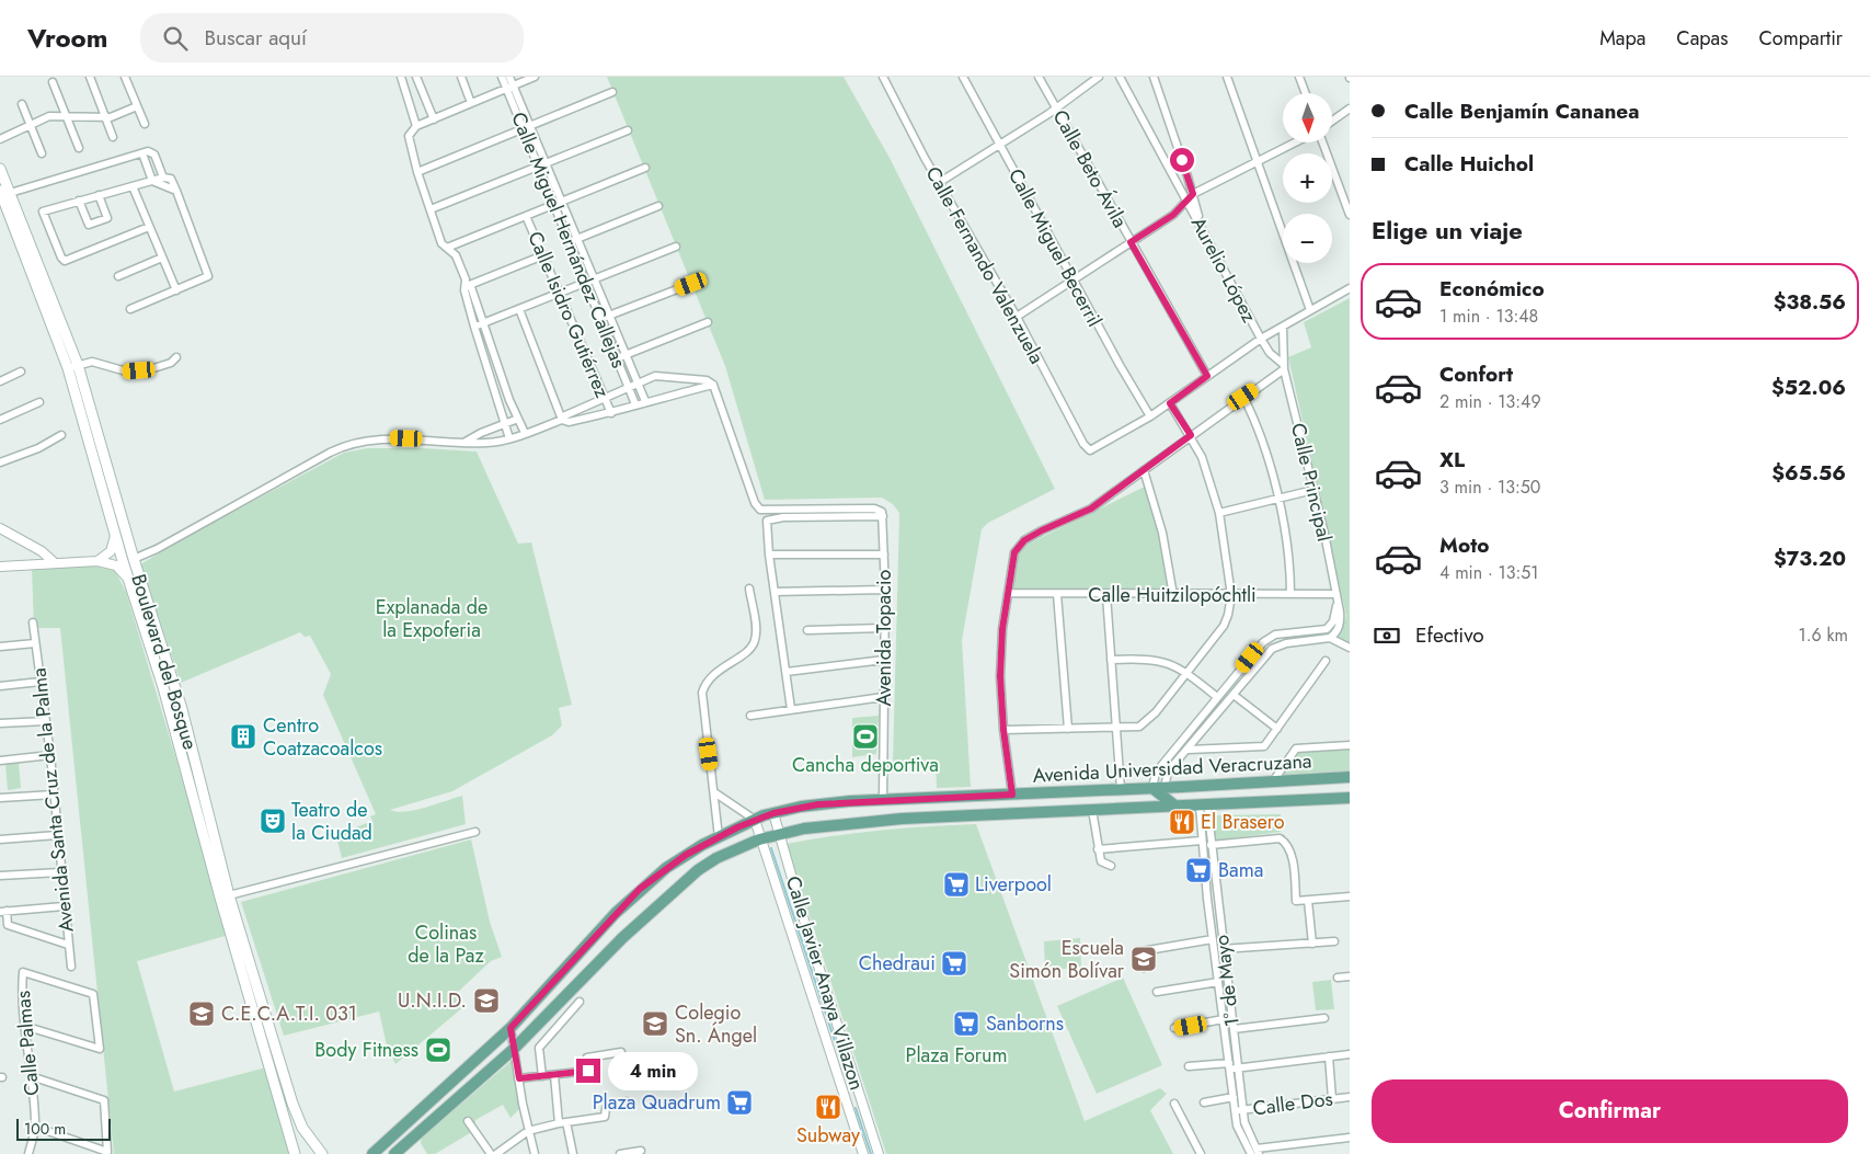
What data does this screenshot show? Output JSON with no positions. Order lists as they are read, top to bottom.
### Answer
{
  "streets": {
    "main road": ["Boulevard del Bosque", "Avenida Universidad Veracruzana"],
    "street": [
      "Calle Beto Ávila",
      "Calle Miguel Hernández Callejas",
      "Calle Miguel Becerril",
      "Calle Fernando Valenzuela",
      "Aurelio López",
      "Calle Isidro Gutiérrez",
      "Calle Principal",
      "Calle Huitzilopóchtli",
      "Avenida Topacio",
      "Avenida Santa Cruz de la Palma",
      "1° de Mayo",
      "Calle Javier Anaya Villazon",
      "Calle Palmas",
      "Calle Dos"
    ]
  },
  "crossings": [
    ["Calle Miguel Becerril", "Calle Fernando Valenzuela"],
    ["Calle Principal", "Calle Huitzilopóchtli"],
    ["Calle Principal", "Avenida Universidad Veracruzana"],
    ["Avenida Topacio", "Avenida Universidad Veracruzana"],
    ["Avenida Universidad Veracruzana", "1° de Mayo"],
    ["Avenida Universidad Veracruzana", "Calle Javier Anaya Villazon"],
    ["1° de Mayo", "Calle Dos"]
  ],
  "parks": ["Explanada de la Expoferia", "Colinas de la Paz", "Plaza Forum"],
  "places": {
    "building": ["Centro Coatzacoalcos"],
    "sports": ["Cancha deportiva", "Body Fitness"],
    "theatre": ["Teatro de la Ciudad"],
    "restaurant": ["El Brasero", "Subway"],
    "supermarket": [
      "Bama",
      "Liverpool",
      "Chedraui",
      "Sanborns",
      "Plaza Quadrum"
    ],
    "school or university": [
      "Escuela Simón Bolívar",
      "U.N.I.D.",
      "C.E.C.A.T.I. 031",
      "Colegio Sn. Ángel"
    ]
  },
  "scale_bar": "100 m",
  "north": "bottom",
  "page": {
    "header": "Vroom",
    "search": "Buscar aquí",
    "nav": ["Mapa", "Capas", "Compartir"],
    "banner": ["Calle Benjamín Cananea", "Calle Huichol"],
    "map_buttons": ["+", "−"],
    "heading": "Elige un viaje",
    "list": [
      {
        "name": "Económico",
        "note": "1 min · 13:48",
        "value": "$38.56"
      },
      {
        "name": "Confort",
        "note": "2 min · 13:49",
        "value": "$52.06"
      },
      {
        "name": "XL",
        "note": "3 min · 13:50",
        "value": "$65.56"
      },
      {
        "name": "Moto",
        "note": "4 min · 13:51",
        "value": "$73.20"
      }
    ],
    "pay": ["Efectivo", "1.6 km"],
    "bubble": "4 min",
    "buttons": "Confirmar",
    "scale": "100 m"
  }
}
